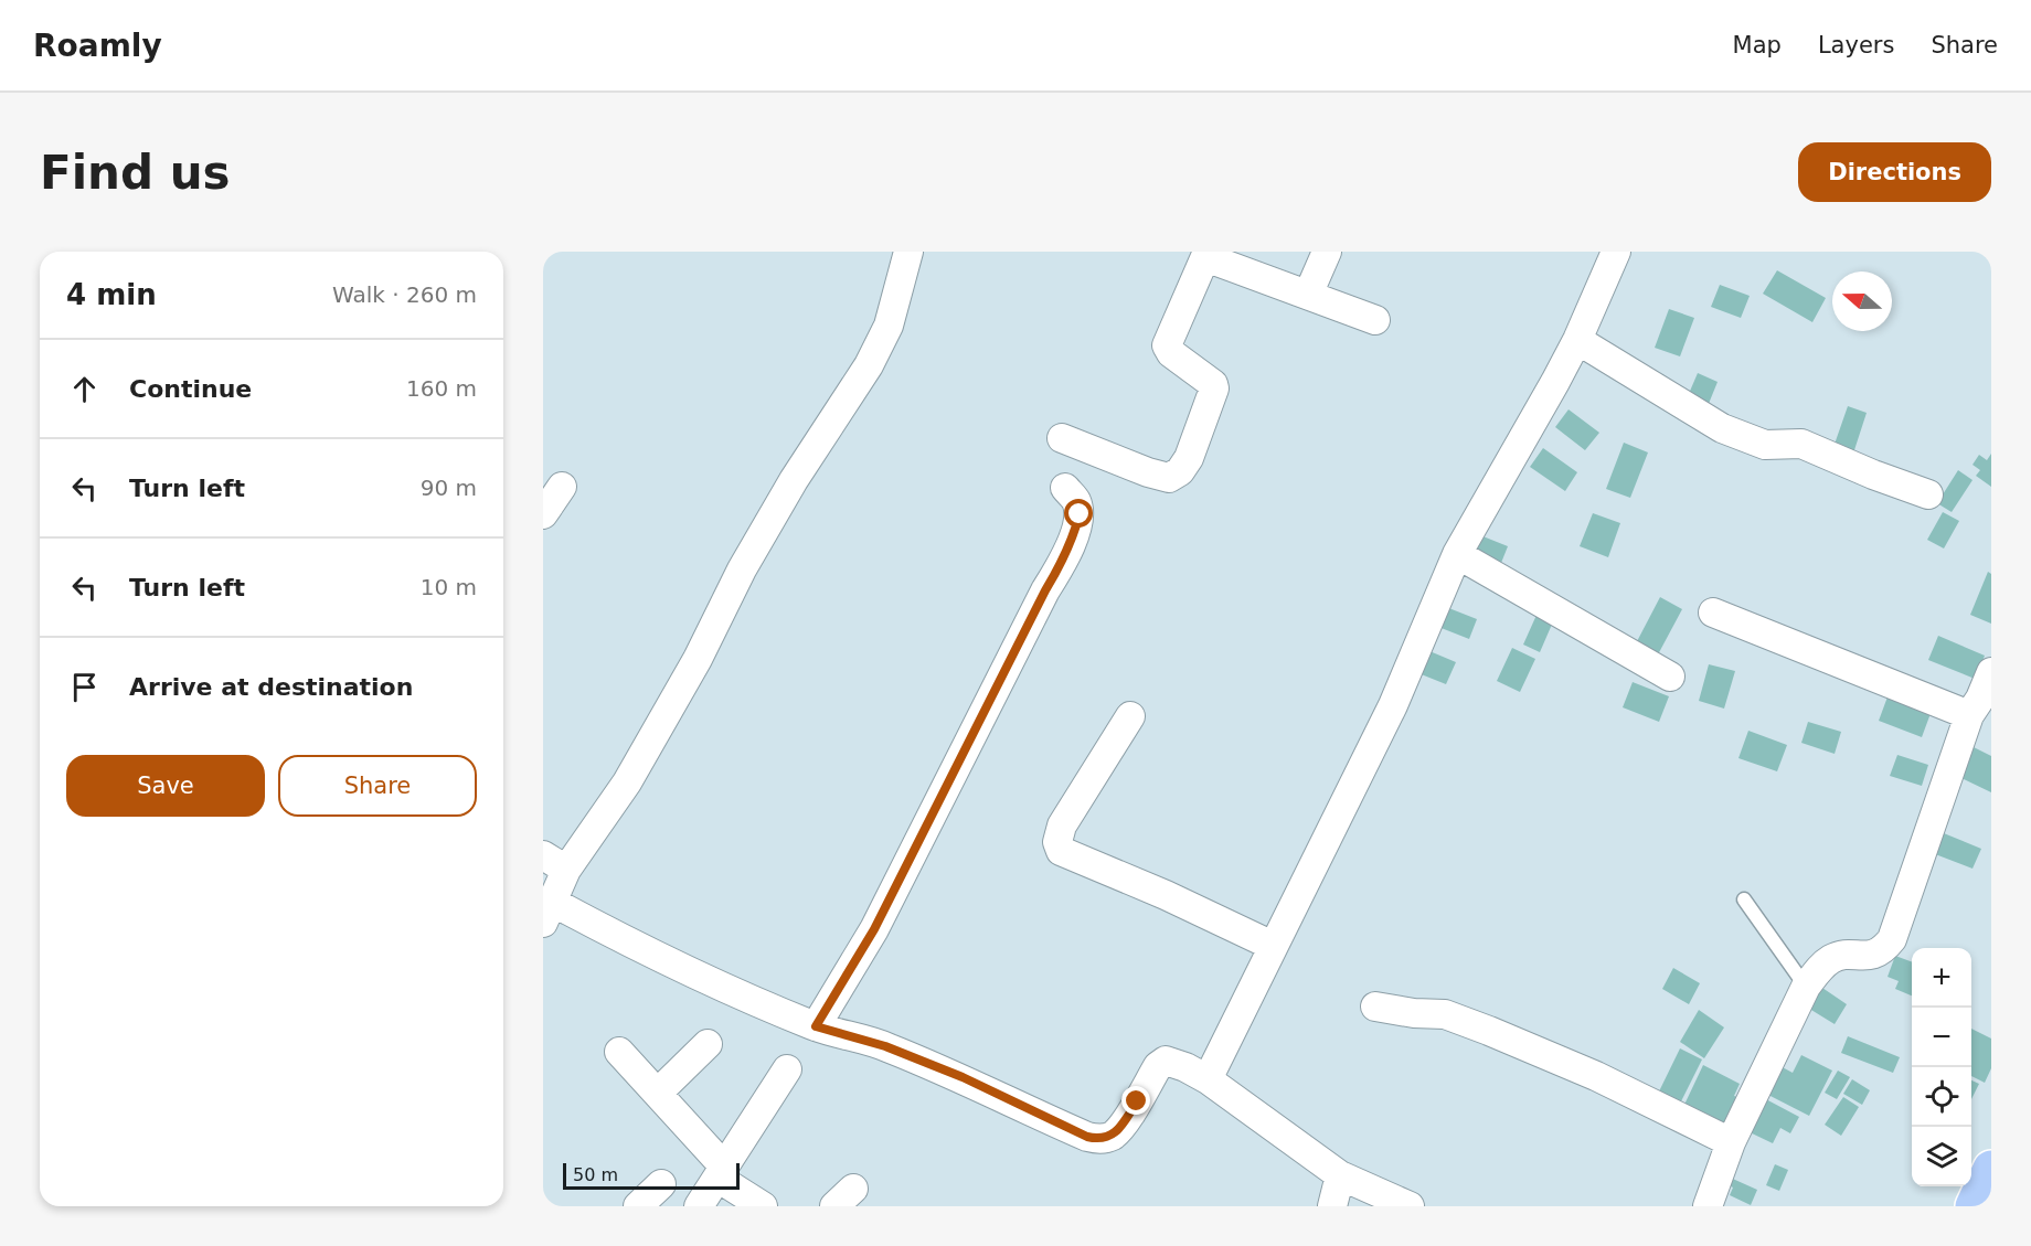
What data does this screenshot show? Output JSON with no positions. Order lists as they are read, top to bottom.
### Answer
{
  "scale_bar": "50 m",
  "north": "left",
  "page": {
    "header": "Roamly",
    "nav": ["Map", "Layers", "Share"],
    "buttons": [
      "Directions",
      ["Save", "Share"]
    ],
    "title": "Find us",
    "heading": ["4 min", "Walk · 260 m"],
    "list": [
      ["Continue", "160 m"],
      ["Turn left", "90 m"],
      ["Turn left", "10 m"],
      "Arrive at destination"
    ],
    "map_buttons": ["+", "−"],
    "scale": "50 m"
  }
}
